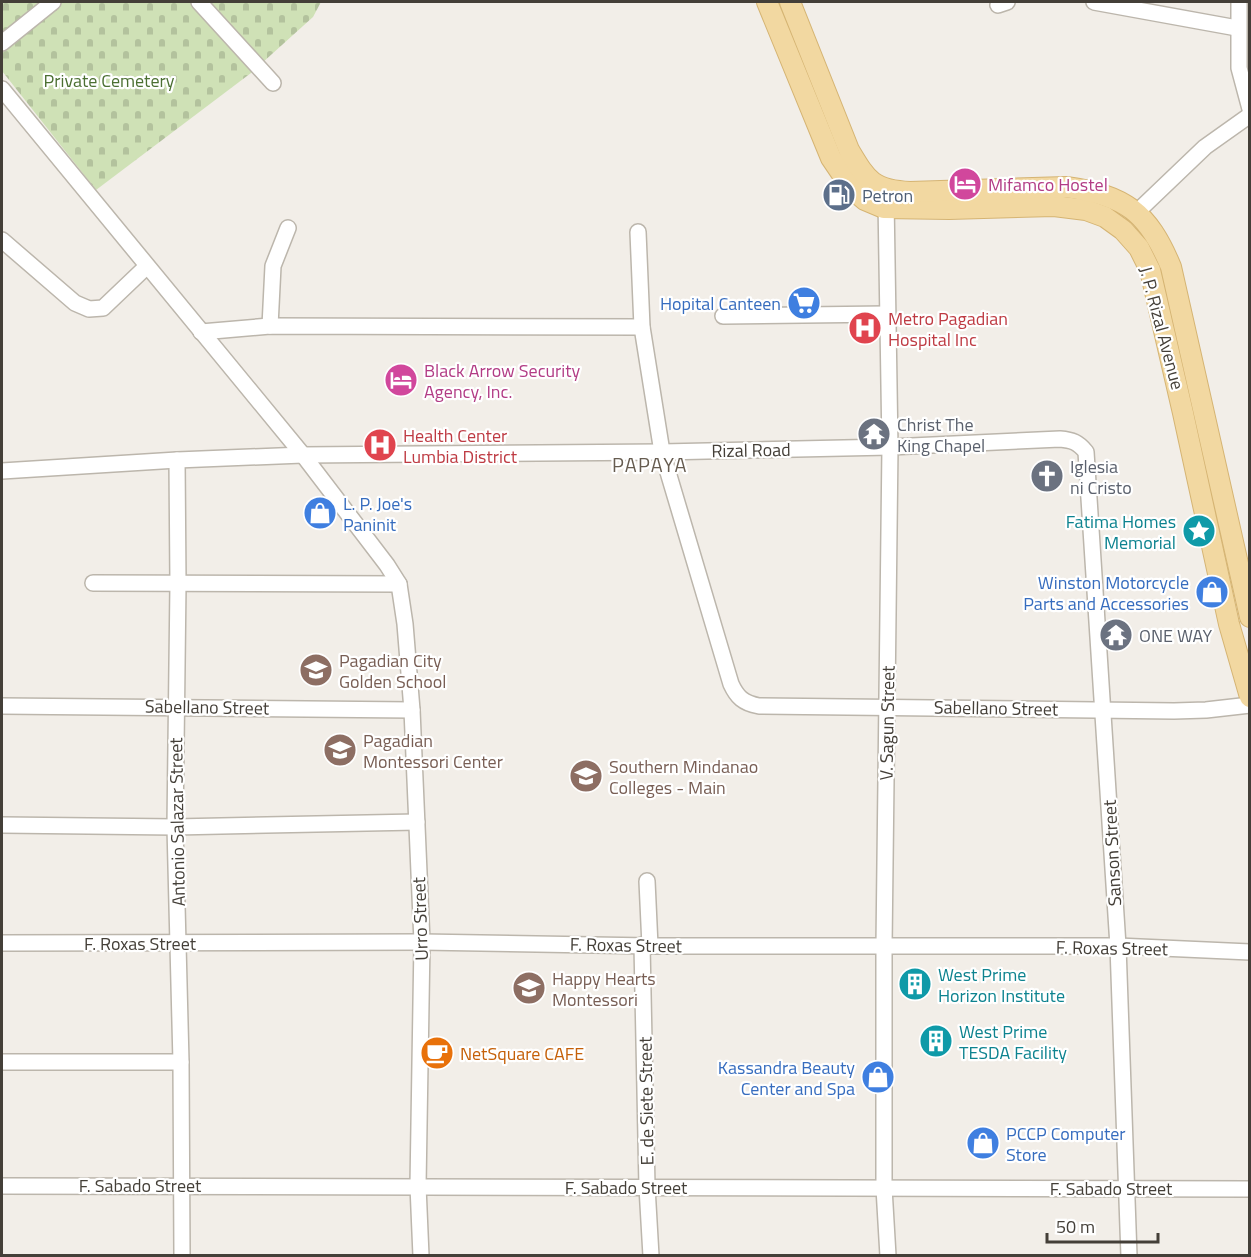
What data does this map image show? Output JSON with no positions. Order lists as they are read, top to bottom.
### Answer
{
  "streets": {
    "main road": ["J. P. Rizal Avenue"],
    "street": [
      "Rizal Road",
      "Sabellano Street",
      "V. Sagun Street",
      "Antonio Salazar Street",
      "Sanson Street",
      "Urro Street",
      "F. Roxas Street",
      "E. de Siete Street",
      "F. Sabado Street"
    ]
  },
  "crossings": [
    ["J. P. Rizal Avenue", "V. Sagun Street"],
    ["Rizal Road", "Sabellano Street"],
    ["Rizal Road", "V. Sagun Street"],
    ["Rizal Road", "Antonio Salazar Street"],
    ["Rizal Road", "Sanson Street"],
    ["Sabellano Street", "V. Sagun Street"],
    ["Sabellano Street", "Antonio Salazar Street"],
    ["Sabellano Street", "Sanson Street"],
    ["Sabellano Street", "Urro Street"],
    ["V. Sagun Street", "F. Roxas Street"],
    ["V. Sagun Street", "F. Sabado Street"],
    ["Antonio Salazar Street", "F. Roxas Street"],
    ["Antonio Salazar Street", "F. Sabado Street"],
    ["Sanson Street", "F. Roxas Street"],
    ["Sanson Street", "F. Sabado Street"],
    ["Urro Street", "F. Roxas Street"],
    ["Urro Street", "F. Sabado Street"],
    ["F. Roxas Street", "E. de Siete Street"],
    ["E. de Siete Street", "F. Sabado Street"]
  ],
  "districts": ["PAPAYA"],
  "parks": ["Private Cemetery"],
  "places": {
    "hotel": ["Mifamco Hostel", "Black Arrow Security Agency, Inc."],
    "fuel station": ["Petron"],
    "supermarket": ["Hopital Canteen"],
    "hospital": ["Metro Pagadian Hospital Inc", "Health Center Lumbia District"],
    "temple": ["Christ The King Chapel", "ONE WAY"],
    "church": ["Iglesia ni Cristo"],
    "shop": [
      "L. P. Joe's Paninit",
      "Winston Motorcycle Parts and Accessories",
      "Kassandra Beauty Center and Spa",
      "PCCP Computer Store"
    ],
    "place": ["Fatima Homes Memorial"],
    "school or university": [
      "Pagadian City Golden School",
      "Pagadian Montessori Center",
      "Southern Mindanao Colleges - Main",
      "Happy Hearts Montessori"
    ],
    "building": ["West Prime Horizon Institute", "West Prime TESDA Facility"],
    "cafe": ["NetSquare CAFE"]
  },
  "scale_bar": "50 m"
}
